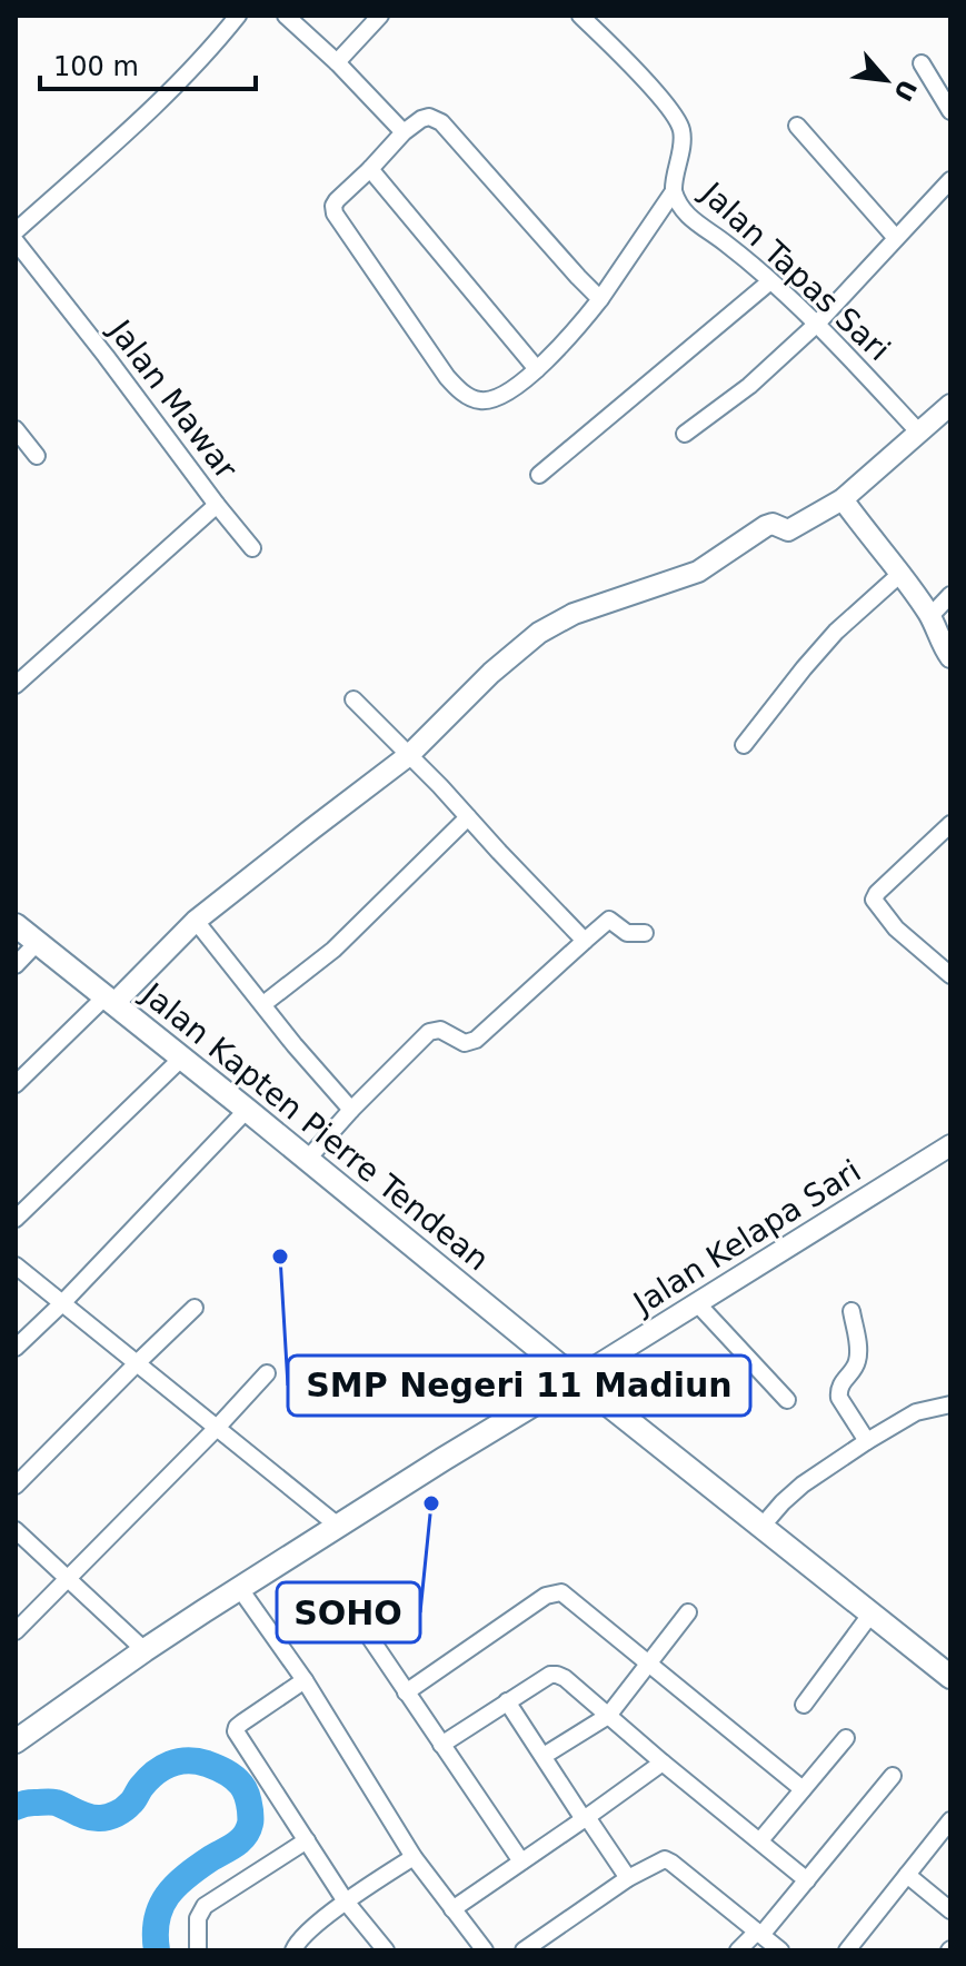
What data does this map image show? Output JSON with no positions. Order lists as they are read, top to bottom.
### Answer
{
  "streets": {
    "main road": ["Jalan Kapten Pierre Tendean"],
    "street": ["Jalan Tapas Sari", "Jalan Mawar", "Jalan Kelapa Sari"]
  },
  "crossings": [
    ["Jalan Kapten Pierre Tendean", "Jalan Kelapa Sari"]
  ],
  "places": ["SMP Negeri 11 Madiun", "SOHO"],
  "scale_bar": "100 m",
  "north": "bottom right"
}
